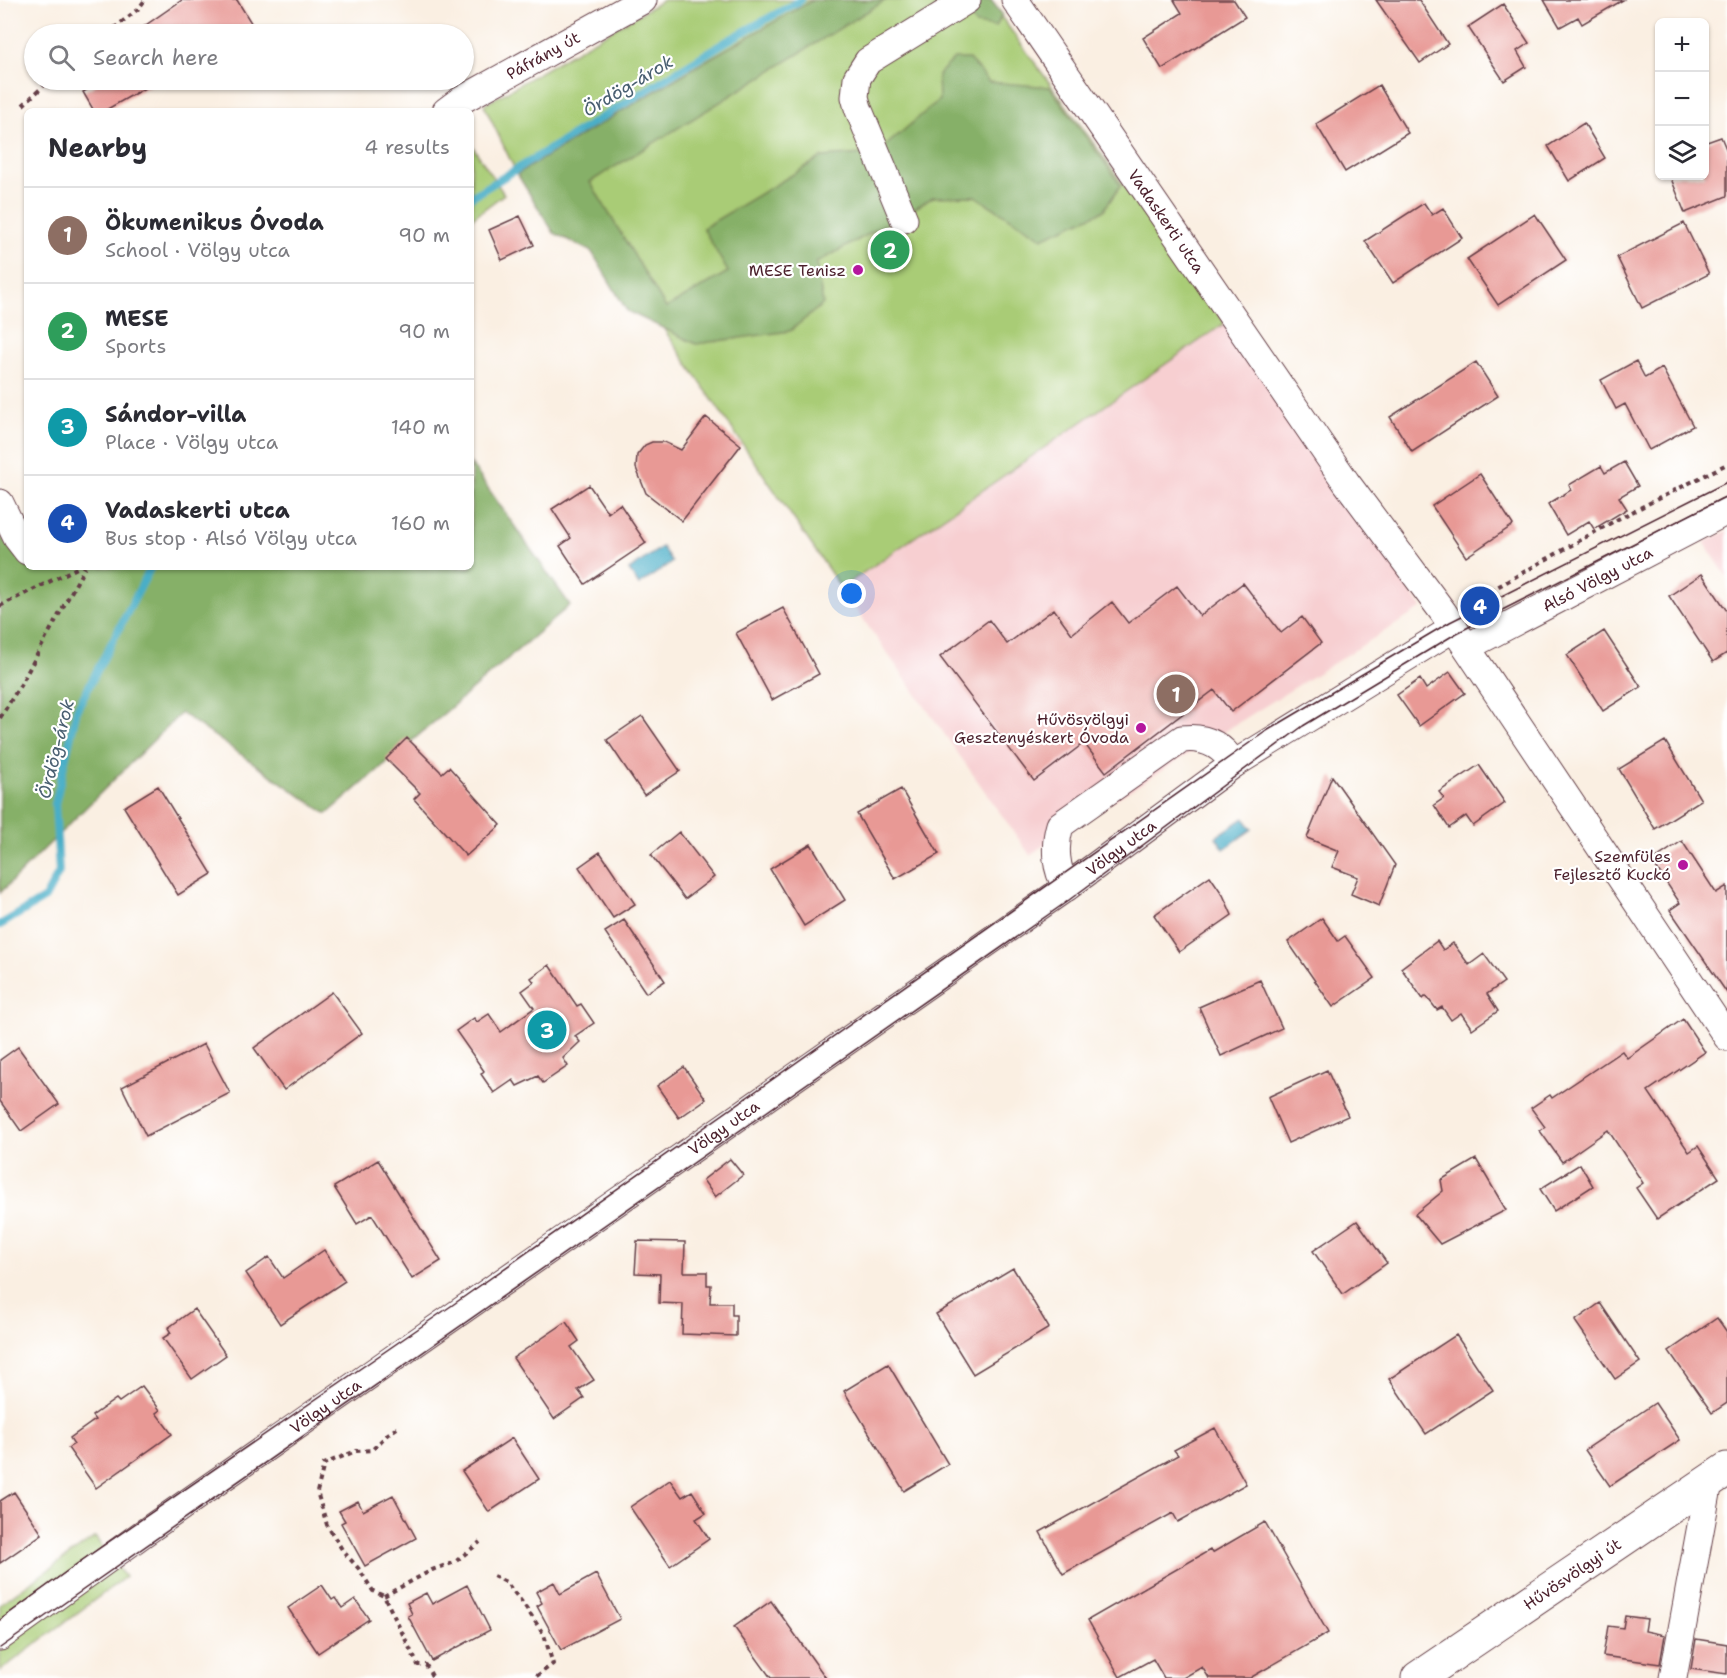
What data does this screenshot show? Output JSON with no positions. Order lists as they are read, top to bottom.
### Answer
{
  "streets": {
    "main road": ["Hűvösvölgyi út"],
    "street": [
      "Páfrány út",
      "Vadaskerti utca",
      "Alsó Völgy utca",
      "Völgy utca"
    ]
  },
  "crossings": [
    ["Vadaskerti utca", "Alsó Völgy utca"],
    ["Vadaskerti utca", "Völgy utca"],
    ["Alsó Völgy utca", "Völgy utca"]
  ],
  "water": ["Ördög-árok"],
  "places": ["MESE Tenisz", "Hűvösvölgyi Gesztenyéskert Óvoda", "Szemfüles Fejlesztő Kuckó"],
  "page": {
    "map_buttons": ["+", "−"],
    "search": "Search here",
    "heading": ["Nearby", "4 results"],
    "list": [
      {
        "mark": "1",
        "name": "Ökumenikus Óvoda",
        "note": "School · Völgy utca",
        "value": "90 m"
      },
      {
        "mark": "2",
        "name": "MESE",
        "note": "Sports",
        "value": "90 m"
      },
      {
        "mark": "3",
        "name": "Sándor-villa",
        "note": "Place · Völgy utca",
        "value": "140 m"
      },
      {
        "mark": "4",
        "name": "Vadaskerti utca",
        "note": "Bus stop · Alsó Völgy utca",
        "value": "160 m"
      }
    ],
    "pins": [
      "2",
      "4",
      "1",
      "3"
    ]
  }
}
